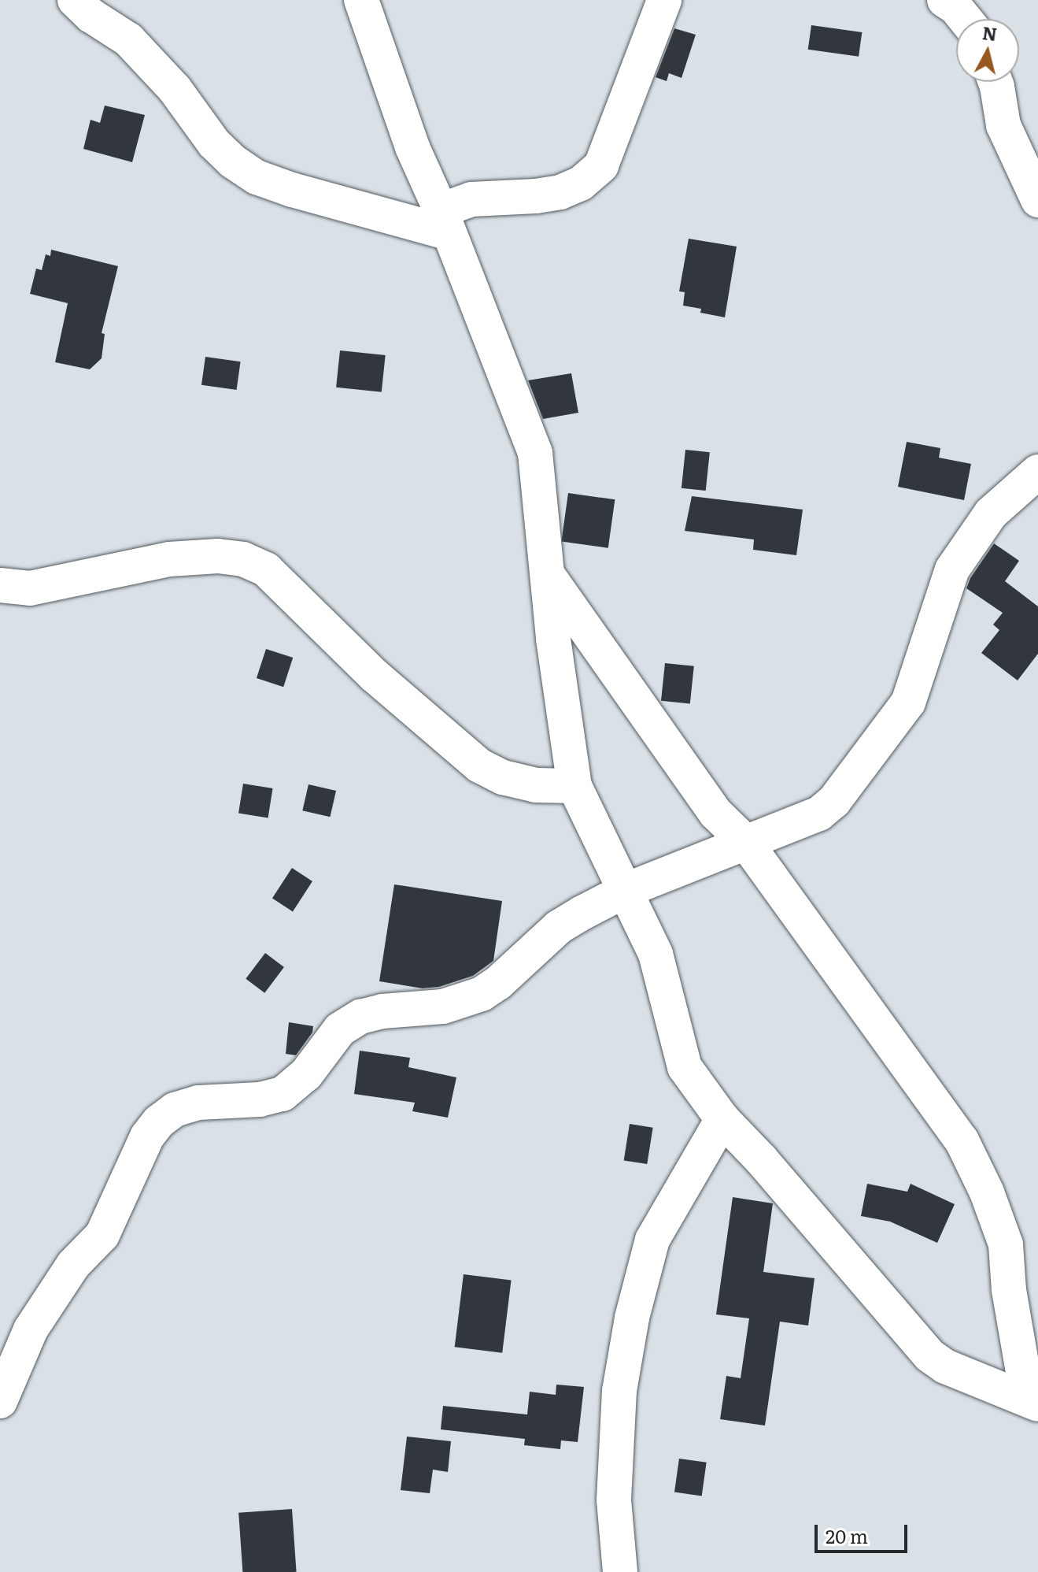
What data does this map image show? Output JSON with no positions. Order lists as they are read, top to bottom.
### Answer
{
  "scale_bar": "20 m",
  "north": "top"
}
